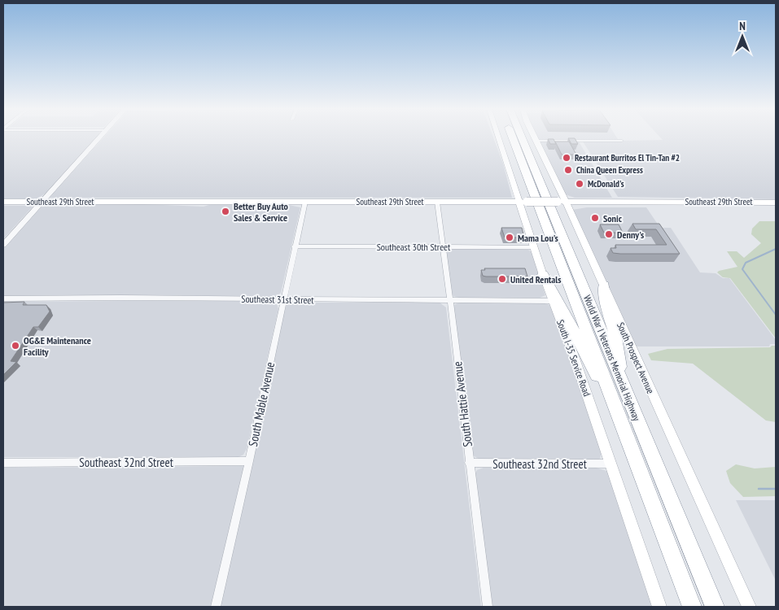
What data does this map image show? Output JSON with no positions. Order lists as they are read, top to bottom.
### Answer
{
  "streets": {
    "highway": ["World War I Veterans Memorial Highway"],
    "main road": ["Southeast 29th Street", "South I-35 Service Road", "South Prospect Avenue"],
    "street": [
      "Southeast 30th Street",
      "Southeast 31st Street",
      "South Mable Avenue",
      "South Hattie Avenue",
      "Southeast 32nd Street"
    ]
  },
  "crossings": [
    ["Southeast 29th Street", "South I-35 Service Road"],
    ["Southeast 29th Street", "South Prospect Avenue"],
    ["Southeast 29th Street", "South Mable Avenue"],
    ["Southeast 29th Street", "South Hattie Avenue"],
    ["Southeast 30th Street", "South I-35 Service Road"],
    ["Southeast 30th Street", "South Mable Avenue"],
    ["Southeast 30th Street", "South Hattie Avenue"],
    ["Southeast 31st Street", "South I-35 Service Road"],
    ["Southeast 31st Street", "South Mable Avenue"],
    ["Southeast 31st Street", "South Hattie Avenue"],
    ["South I-35 Service Road", "Southeast 32nd Street"],
    ["South Mable Avenue", "Southeast 32nd Street"],
    ["South Hattie Avenue", "Southeast 32nd Street"]
  ],
  "places": [
    "Restaurant Burritos El Tin-Tan #2",
    "China Queen Express",
    "McDonald's",
    "Better Buy Auto Sales & Service",
    "Sonic",
    "Denny's",
    "Mama Lou's",
    "United Rentals",
    "OG&E Maintenance Facility"
  ],
  "north": "top"
}
